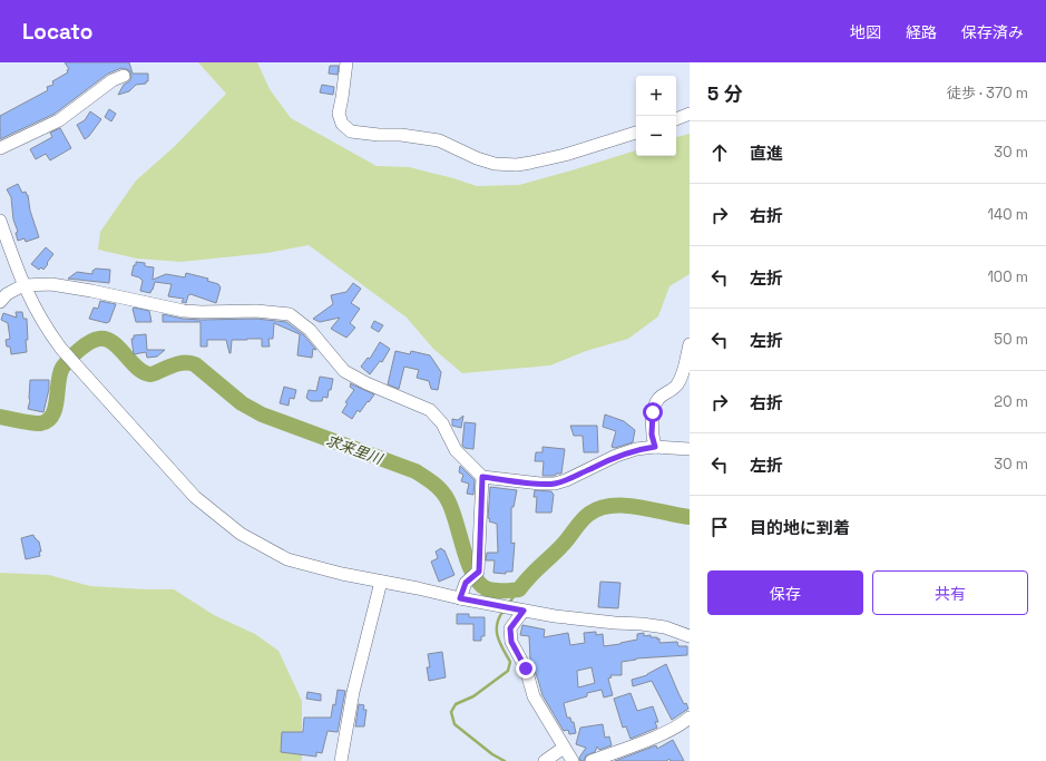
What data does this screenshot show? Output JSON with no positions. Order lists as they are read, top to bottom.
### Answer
{
  "water": ["求来里川"],
  "page": {
    "header": "Locato",
    "nav": ["地図", "経路", "保存済み"],
    "heading": ["5 分", "徒歩 · 370 m"],
    "map_buttons": ["+", "−"],
    "list": [
      ["直進", "30 m"],
      ["右折", "140 m"],
      ["左折", "100 m"],
      ["左折", "50 m"],
      ["右折", "20 m"],
      ["左折", "30 m"],
      "目的地に到着"
    ],
    "buttons": ["保存", "共有"]
  }
}
